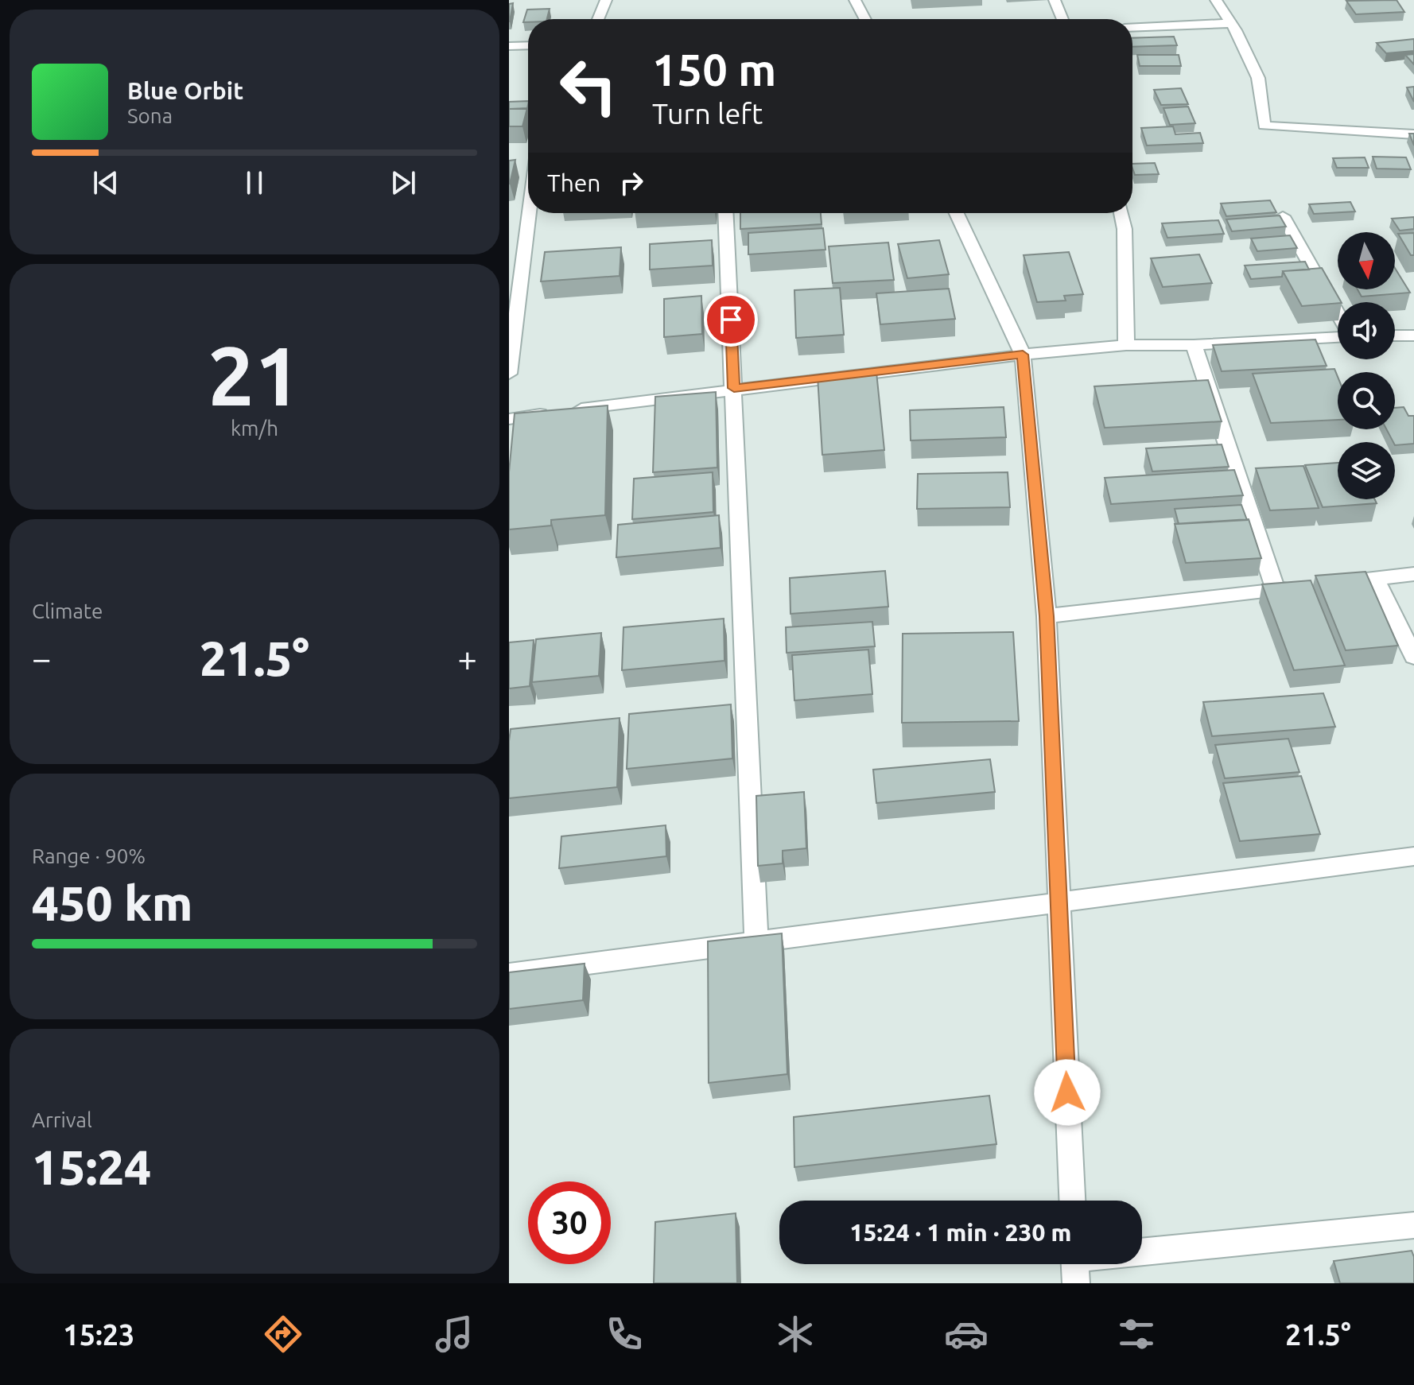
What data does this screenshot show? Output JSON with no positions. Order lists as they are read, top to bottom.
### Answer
{
  "north": "bottom",
  "page": {
    "turn": ["150 m", "Turn left"],
    "song": ["Blue Orbit", "Sona"],
    "then": "Then",
    "tile": [
      ["21", "km/h"],
      "Climate",
      ["Range · 90%", "450 km"],
      ["Arrival", "15:24"]
    ],
    "heat": ["−", "21.5°", "+"],
    "limit": "30",
    "trip": "15:24 · 1 min · 230 m",
    "tabs": ["15:23", "21.5°"]
  }
}
